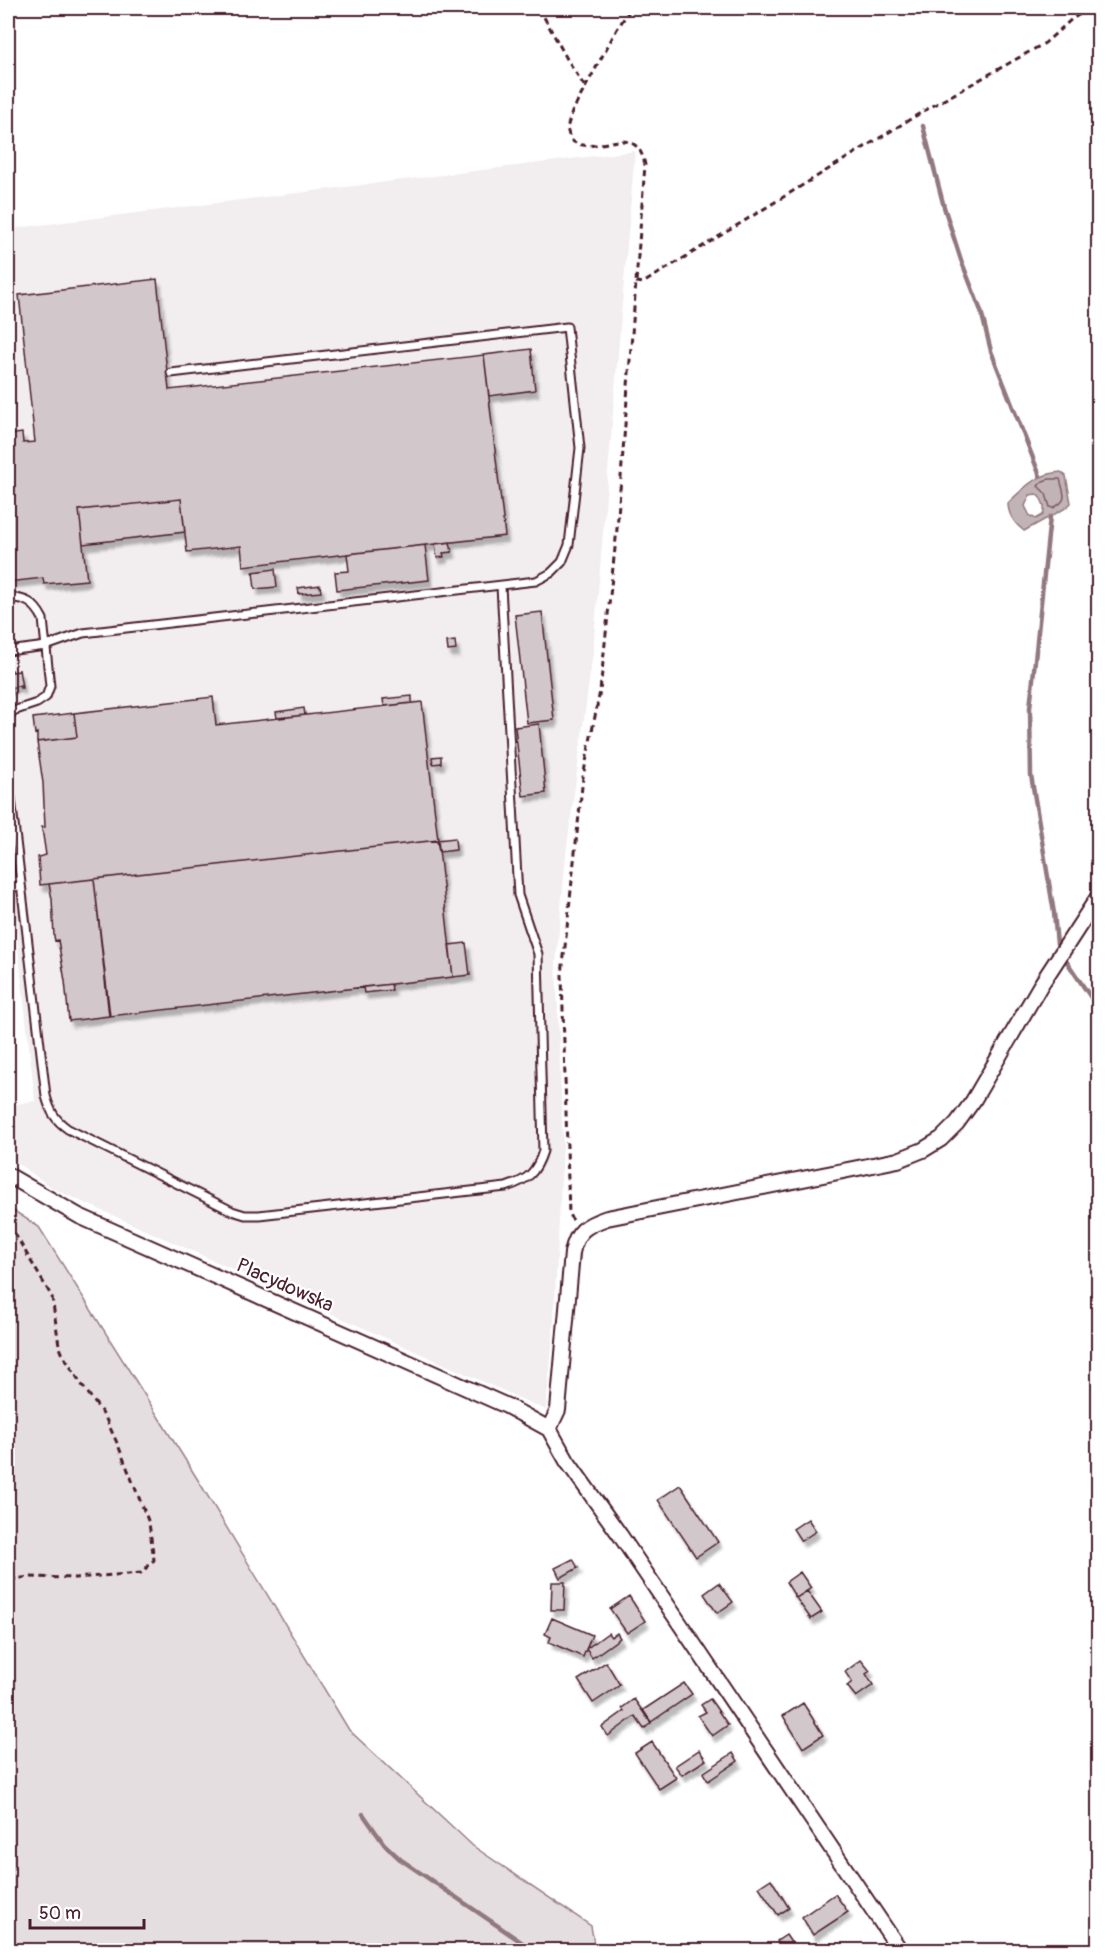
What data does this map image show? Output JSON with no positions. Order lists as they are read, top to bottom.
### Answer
{
  "streets": {
    "street": ["Placydowska"]
  },
  "scale_bar": "50 m"
}
